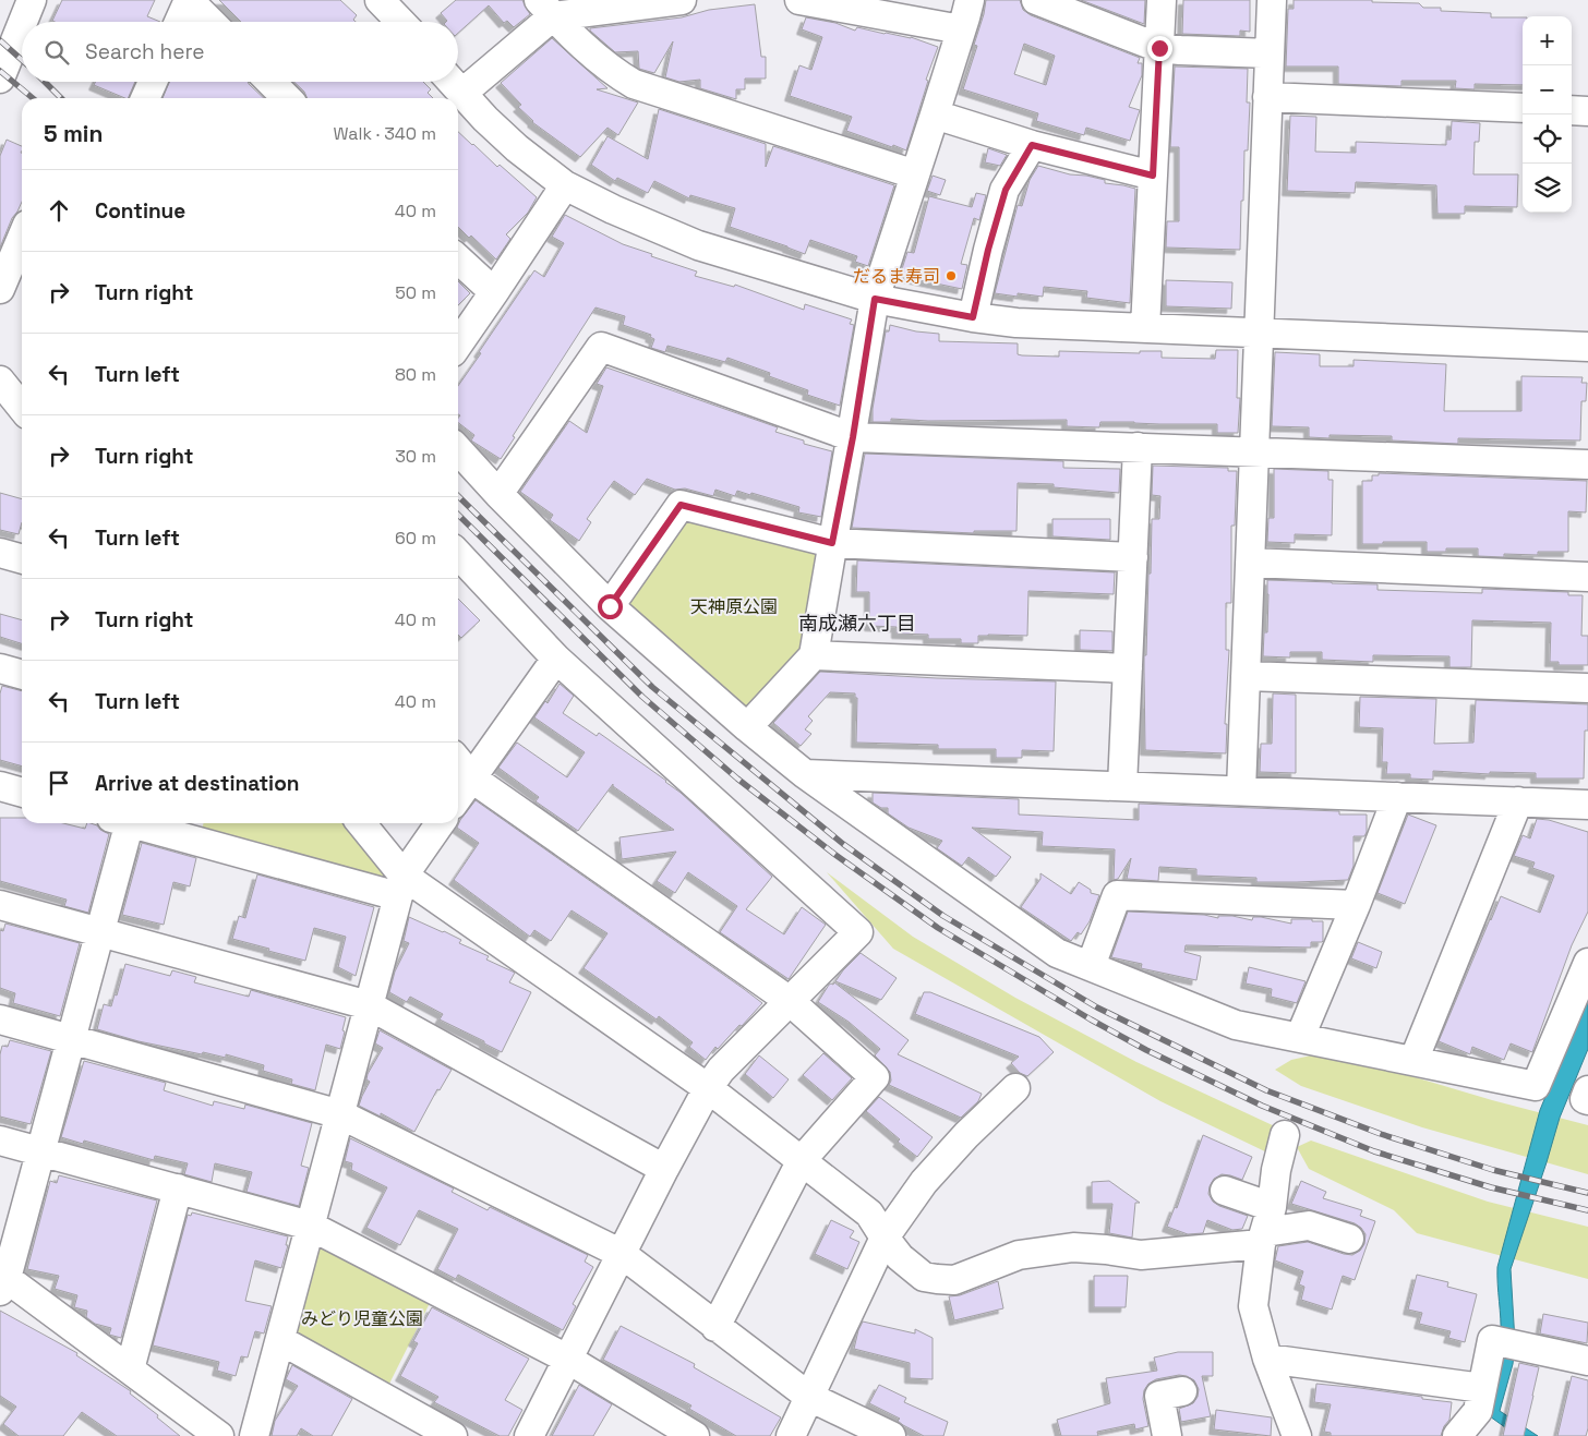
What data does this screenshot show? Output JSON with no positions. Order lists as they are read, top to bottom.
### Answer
{
  "districts": ["南成瀬六丁目"],
  "parks": ["天神原公園", "みどり児童公園"],
  "places": ["だるま寿司"],
  "page": {
    "map_buttons": ["+", "−"],
    "search": "Search here",
    "heading": ["5 min", "Walk · 340 m"],
    "list": [
      ["Continue", "40 m"],
      ["Turn right", "50 m"],
      ["Turn left", "80 m"],
      ["Turn right", "30 m"],
      ["Turn left", "60 m"],
      ["Turn right", "40 m"],
      ["Turn left", "40 m"],
      "Arrive at destination"
    ]
  }
}
